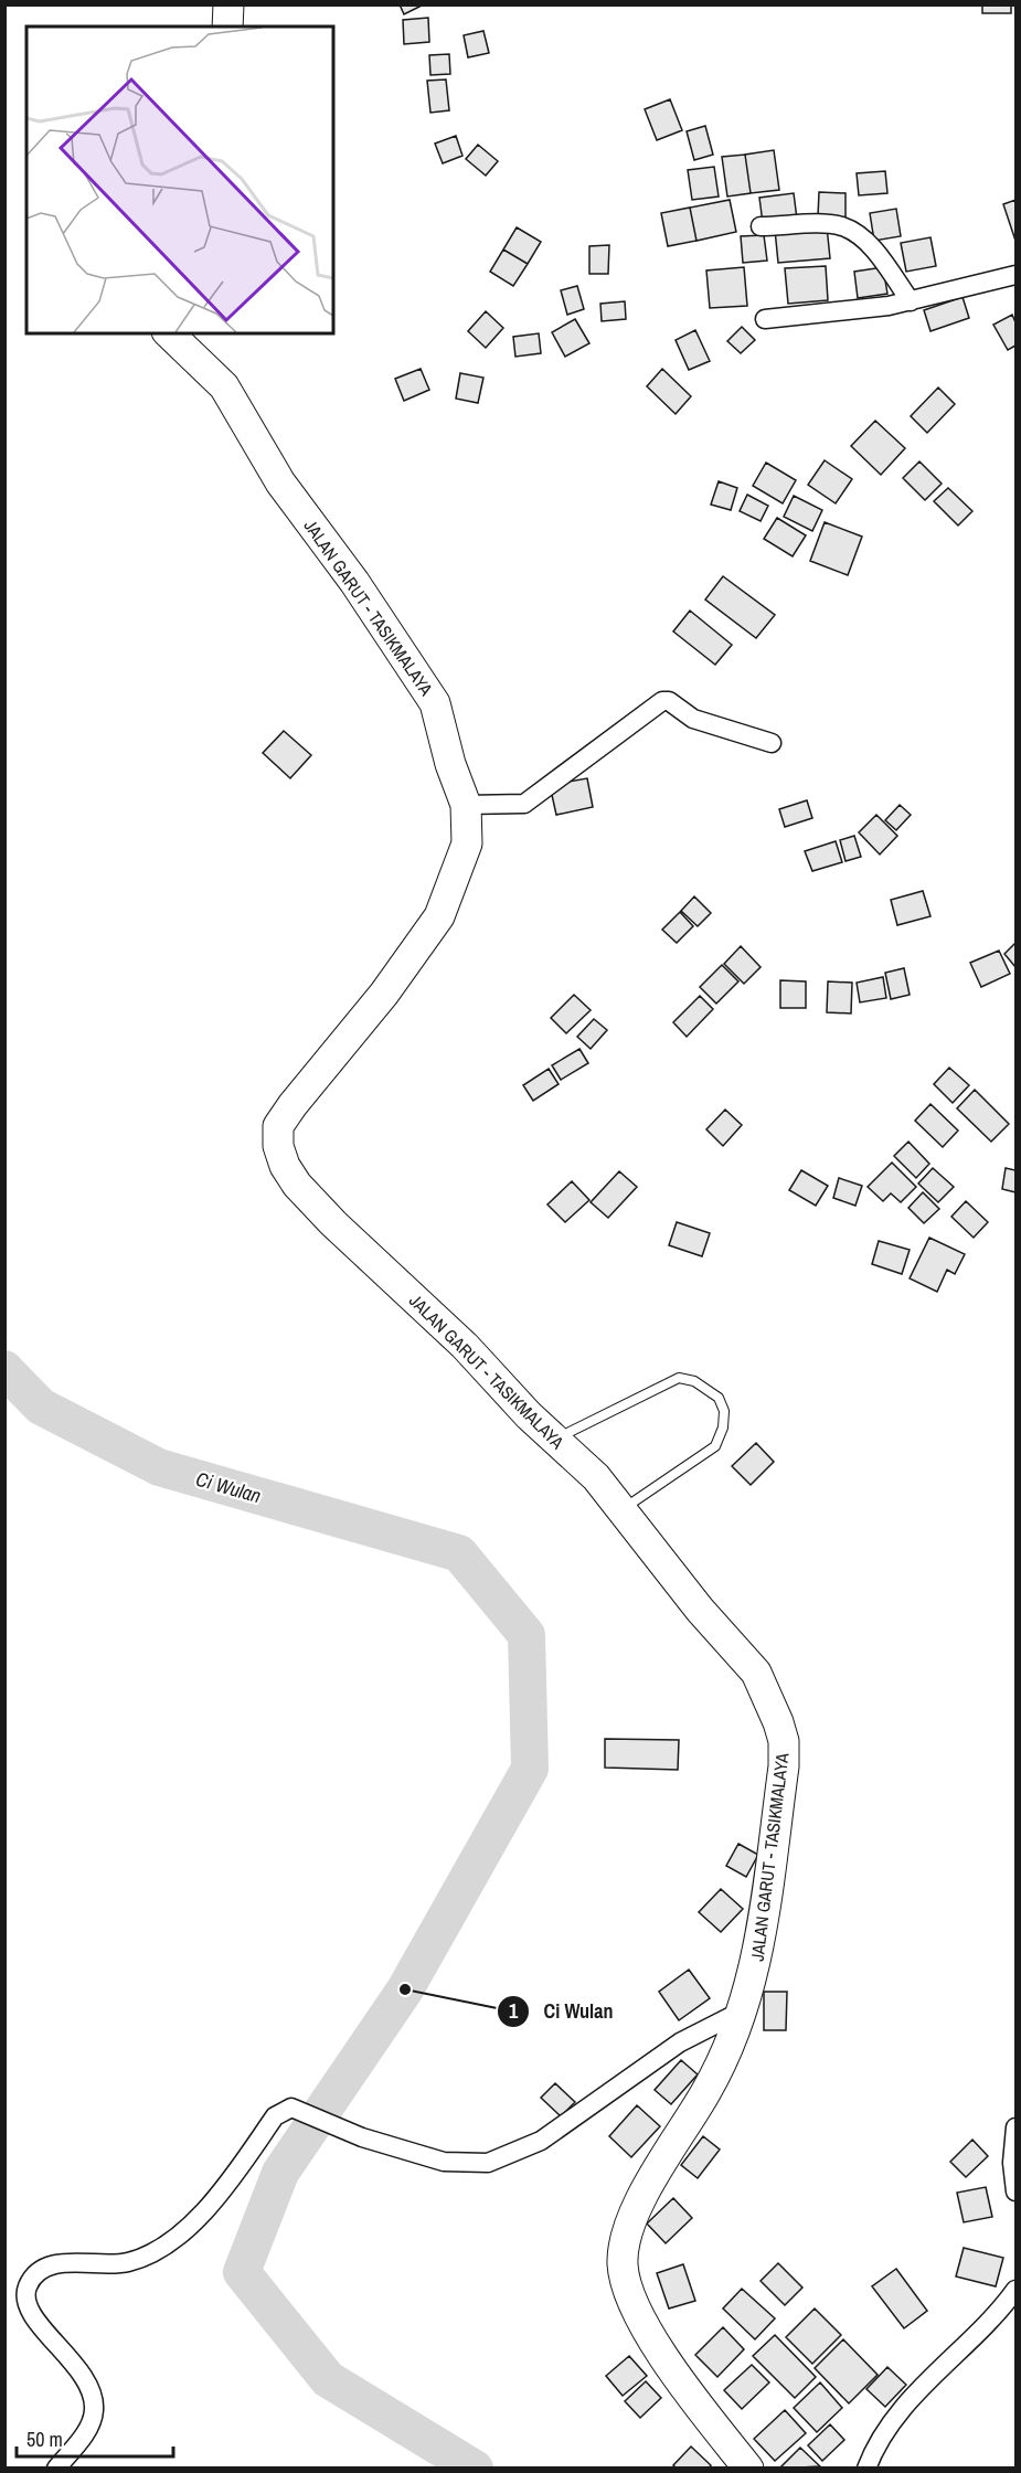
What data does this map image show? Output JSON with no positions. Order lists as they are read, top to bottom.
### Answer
{
  "streets": {
    "main road": ["JALAN GARUT - TASIKMALAYA"]
  },
  "water": ["Ci Wulan"],
  "places": ["Ci Wulan"],
  "scale_bar": "50 m"
}
